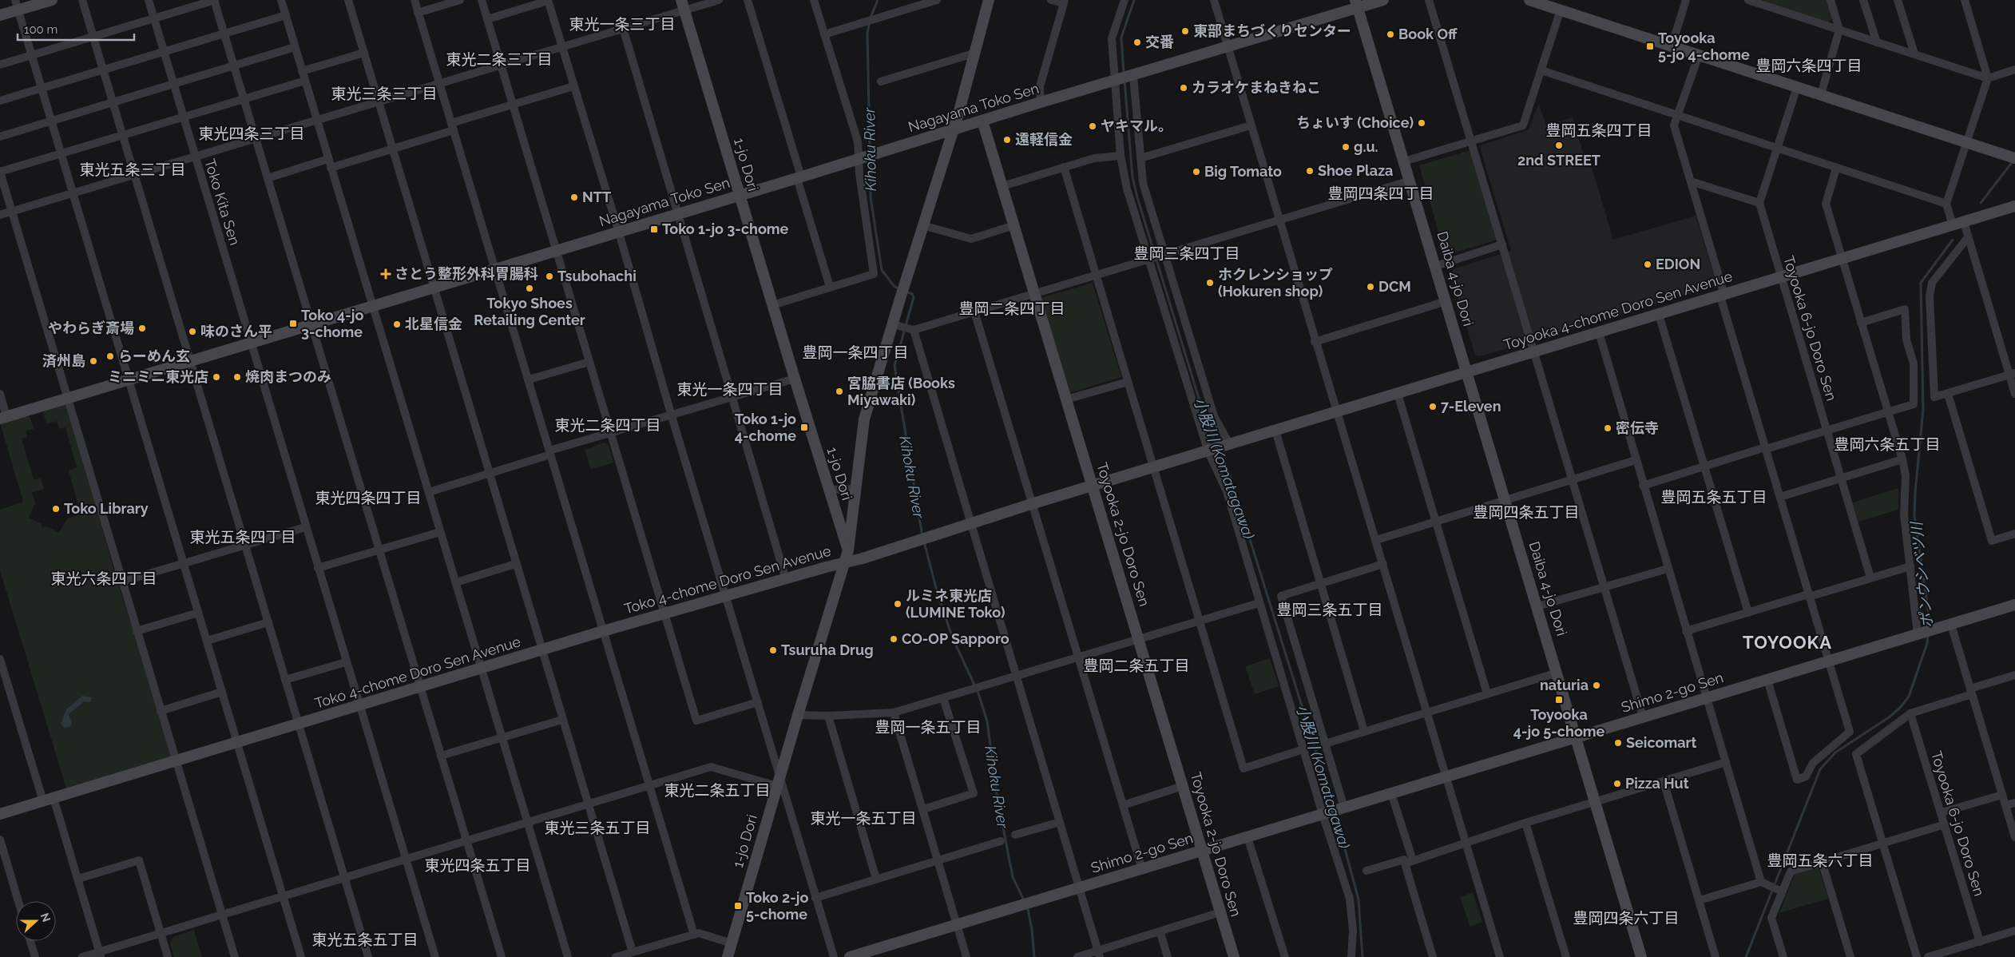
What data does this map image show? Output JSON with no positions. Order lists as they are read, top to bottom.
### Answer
{
  "streets": {
    "street": [
      "Nagayama Toko Sen",
      "1-jo Dori",
      "Toko Kita Sen",
      "Daiba 4-jo Dori",
      "Toyooka 4-chome Doro Sen Avenue",
      "Toyooka 6-jo Doro Sen",
      "Toyooka 2-jo Doro Sen",
      "Toko 4-chome Doro Sen Avenue",
      "Shimo 2-go Sen"
    ]
  },
  "crossings": [
    ["Nagayama Toko Sen", "1-jo Dori"],
    ["Nagayama Toko Sen", "Toko Kita Sen"],
    ["Nagayama Toko Sen", "Daiba 4-jo Dori"],
    ["Nagayama Toko Sen", "Toyooka 2-jo Doro Sen"],
    ["1-jo Dori", "Toko 4-chome Doro Sen Avenue"],
    ["Toko Kita Sen", "Toko 4-chome Doro Sen Avenue"],
    ["Daiba 4-jo Dori", "Toyooka 4-chome Doro Sen Avenue"],
    ["Daiba 4-jo Dori", "Shimo 2-go Sen"],
    ["Toyooka 4-chome Doro Sen Avenue", "Toyooka 6-jo Doro Sen"],
    ["Toyooka 2-jo Doro Sen", "Shimo 2-go Sen"]
  ],
  "districts": [
    "東光一条三丁目",
    "東光二条三丁目",
    "豊岡六条四丁目",
    "東光三条三丁目",
    "豊岡五条四丁目",
    "東光四条三丁目",
    "東光五条三丁目",
    "豊岡四条四丁目",
    "豊岡三条四丁目",
    "豊岡二条四丁目",
    "豊岡一条四丁目",
    "東光一条四丁目",
    "東光二条四丁目",
    "豊岡六条五丁目",
    "豊岡五条五丁目",
    "東光四条四丁目",
    "豊岡四条五丁目",
    "東光五条四丁目",
    "東光六条四丁目",
    "豊岡三条五丁目",
    "TOYOOKA",
    "豊岡二条五丁目",
    "豊岡一条五丁目",
    "東光二条五丁目",
    "東光一条五丁目",
    "東光三条五丁目",
    "豊岡五条六丁目",
    "東光四条五丁目",
    "豊岡四条六丁目",
    "東光五条五丁目"
  ],
  "water": ["Kihoku River", "小股川 (Komatagawa)", "ポンウシベツ川"],
  "places": {
    "other": [
      "東部まちづくりセンター",
      "Book Off",
      "交番",
      "カラオケまねきねこ",
      "ちょいす (Choice)",
      "ヤキマル。",
      "遠軽信金",
      "2nd STREET",
      "g.u.",
      "Shoe Plaza",
      "Big Tomato",
      "NTT",
      "EDION",
      "Tsubohachi",
      "ホクレンショップ (Hokuren shop)",
      "DCM",
      "Tokyo Shoes Retailing Center",
      "北星信金",
      "やわらぎ斎場",
      "味のさん平",
      "らーめん玄",
      "済州島",
      "ミニミニ東光店",
      "焼肉まつのみ",
      "宮脇書店 (Books Miyawaki)",
      "7-Eleven",
      "密伝寺",
      "Toko Library",
      "ルミネ東光店 (LUMINE Toko)",
      "CO-OP Sapporo",
      "Tsuruha Drug",
      "naturia",
      "Seicomart",
      "Pizza Hut"
    ],
    "transit": [
      "Toyooka 5-jo 4-chome",
      "Toko 1-jo 3-chome",
      "Toko 4-jo 3-chome",
      "Toko 1-jo 4-chome",
      "Toyooka 4-jo 5-chome",
      "Toko 2-jo 5-chome"
    ],
    "health": ["さとう整形外科胃腸科"]
  },
  "scale_bar": "100 m",
  "north": "right"
}
